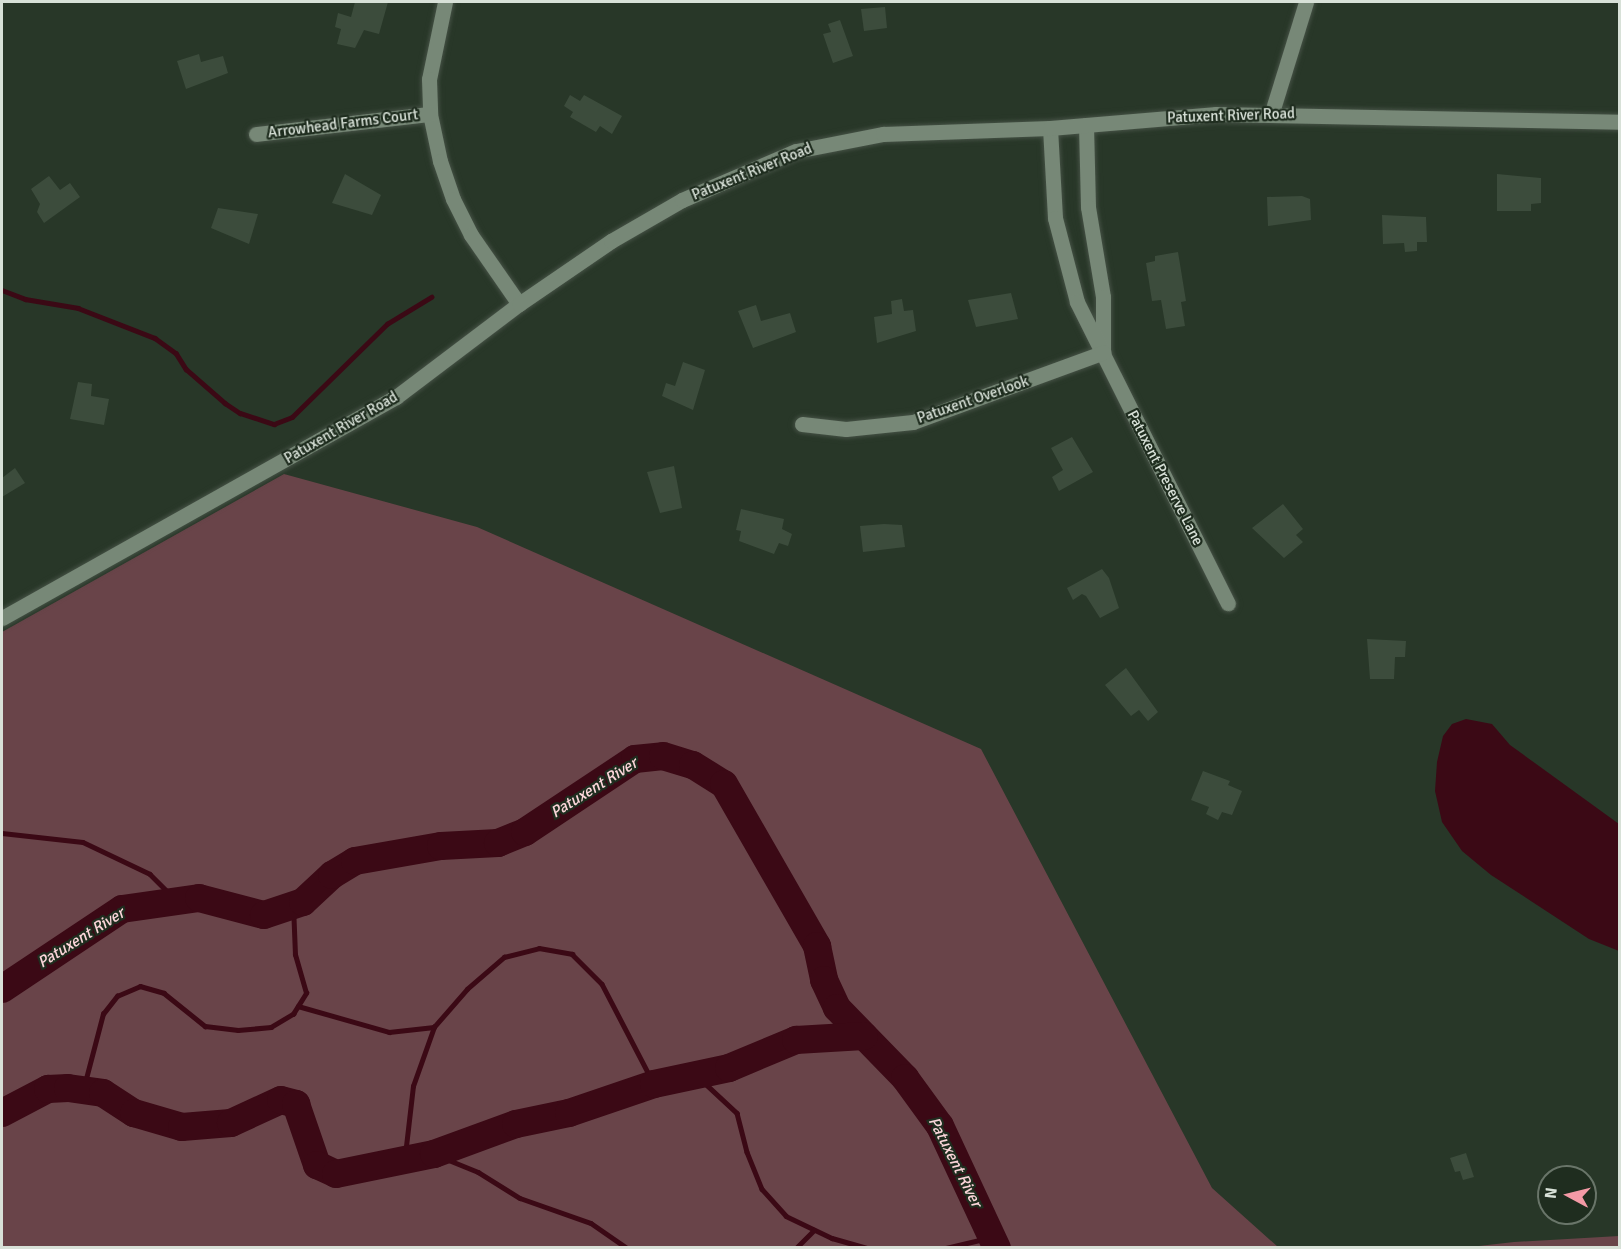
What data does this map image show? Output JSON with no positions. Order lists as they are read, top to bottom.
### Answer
{
  "streets": {
    "street": [
      "Patuxent River Road",
      "Arrowhead Farms Court",
      "Patuxent Overlook",
      "Patuxent Preserve Lane"
    ]
  },
  "crossings": [
    ["Patuxent River Road", "Patuxent Preserve Lane"],
    ["Patuxent Overlook", "Patuxent Preserve Lane"]
  ],
  "water": ["Patuxent River"],
  "north": "left"
}
